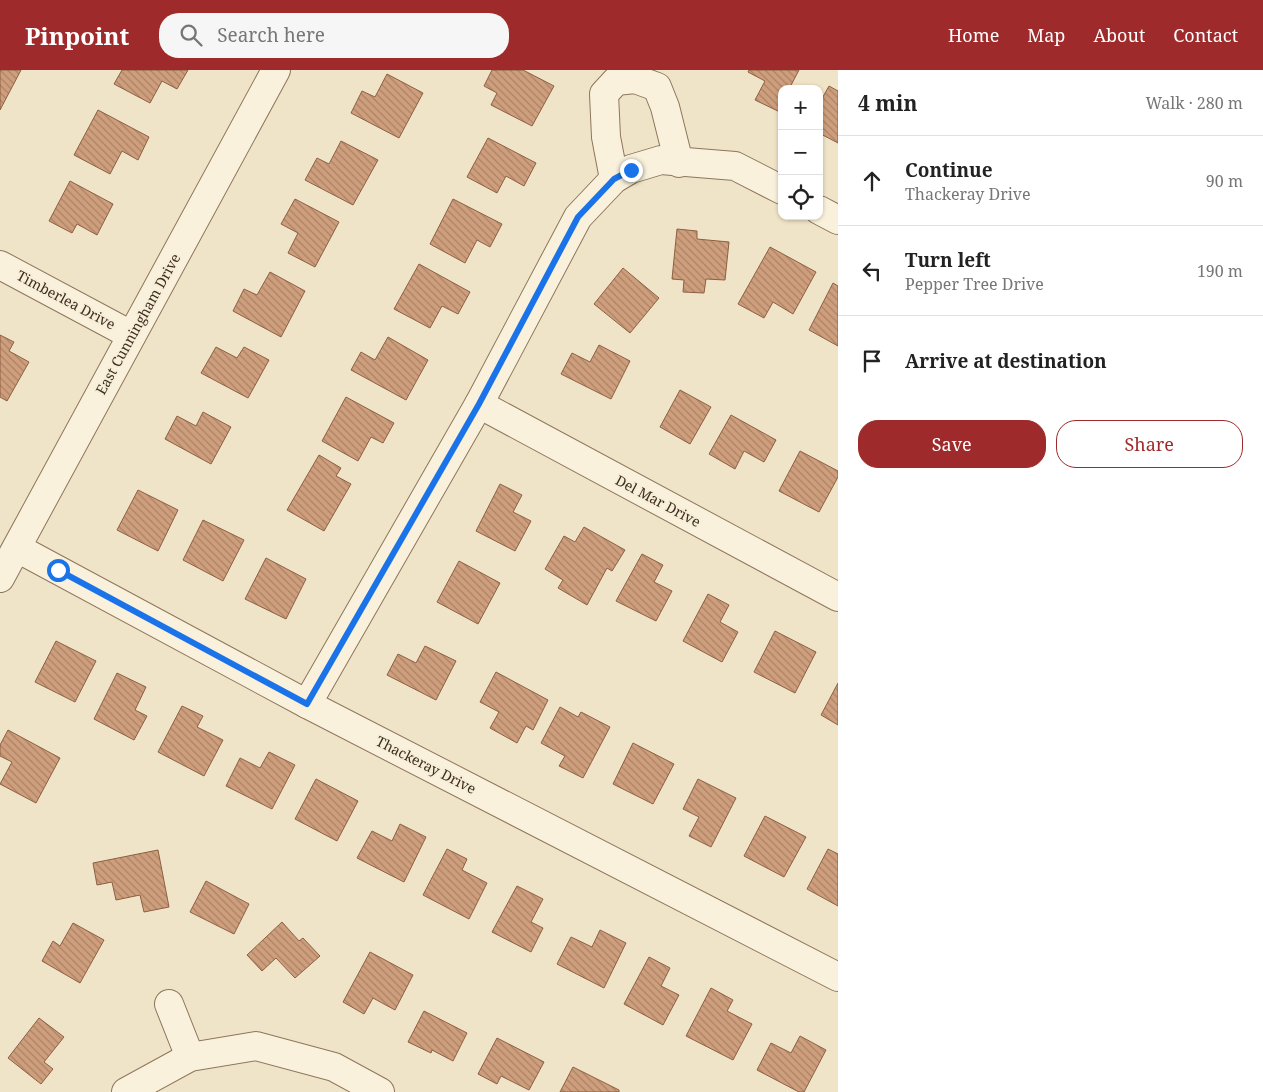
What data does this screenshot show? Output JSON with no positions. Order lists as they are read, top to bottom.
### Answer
{
  "streets": {
    "street": [
      "Timberlea Drive",
      "East Cunningham Drive",
      "Del Mar Drive",
      "Thackeray Drive"
    ]
  },
  "crossings": [
    ["Timberlea Drive", "East Cunningham Drive"],
    ["East Cunningham Drive", "Thackeray Drive"]
  ],
  "page": {
    "header": "Pinpoint",
    "search": "Search here",
    "nav": [
      "Home",
      "Map",
      "About",
      "Contact"
    ],
    "heading": ["4 min", "Walk · 280 m"],
    "map_buttons": ["+", "−"],
    "list": [
      ["Continue", "Thackeray Drive", "90 m"],
      ["Turn left", "Pepper Tree Drive", "190 m"],
      "Arrive at destination"
    ],
    "buttons": ["Save", "Share"]
  }
}
